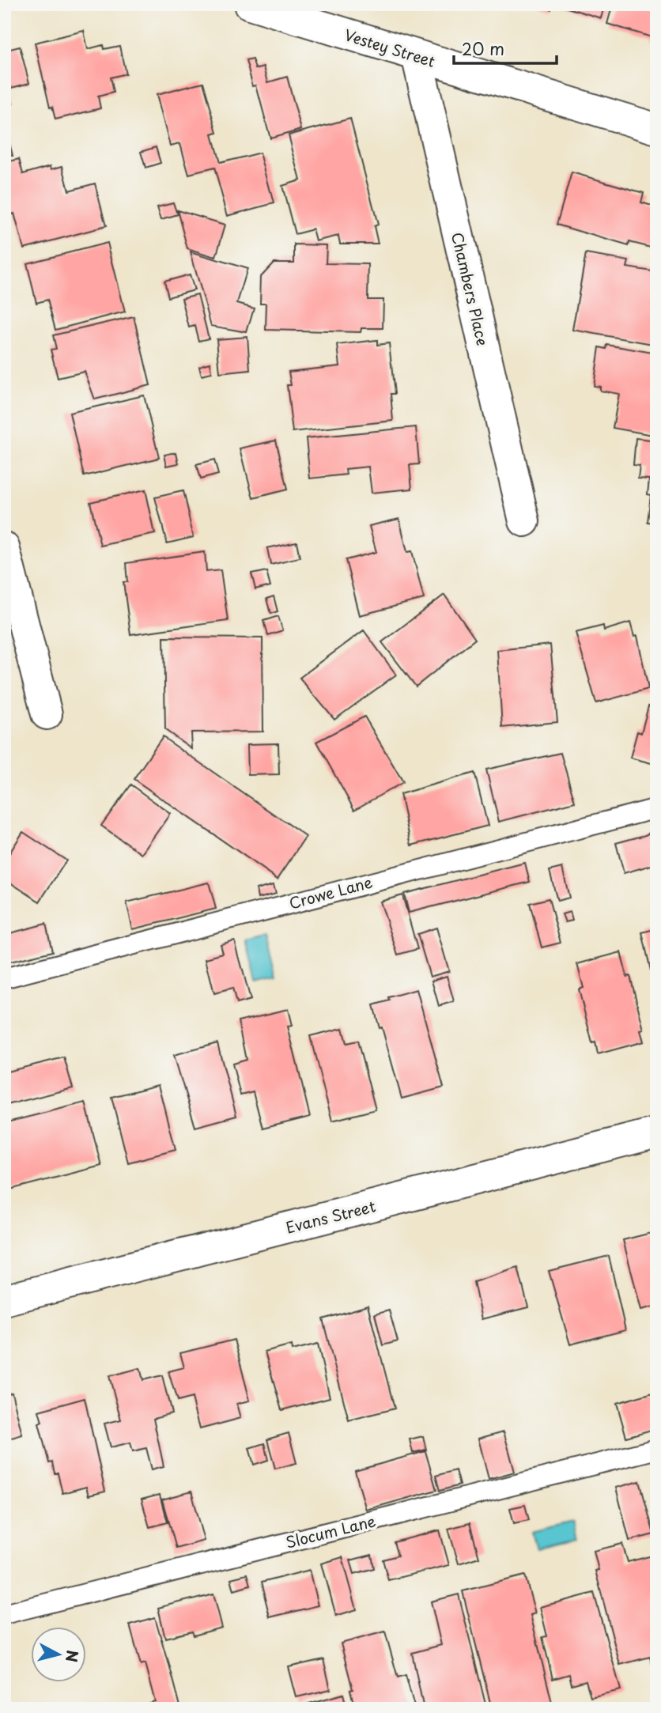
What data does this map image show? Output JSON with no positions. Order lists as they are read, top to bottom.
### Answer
{
  "streets": {
    "street": ["Vestey Street", "Chambers Place", "Evans Street"],
    "lane": ["Crowe Lane", "Slocum Lane"]
  },
  "crossings": [
    ["Vestey Street", "Chambers Place"]
  ],
  "scale_bar": "20 m",
  "north": "right"
}
